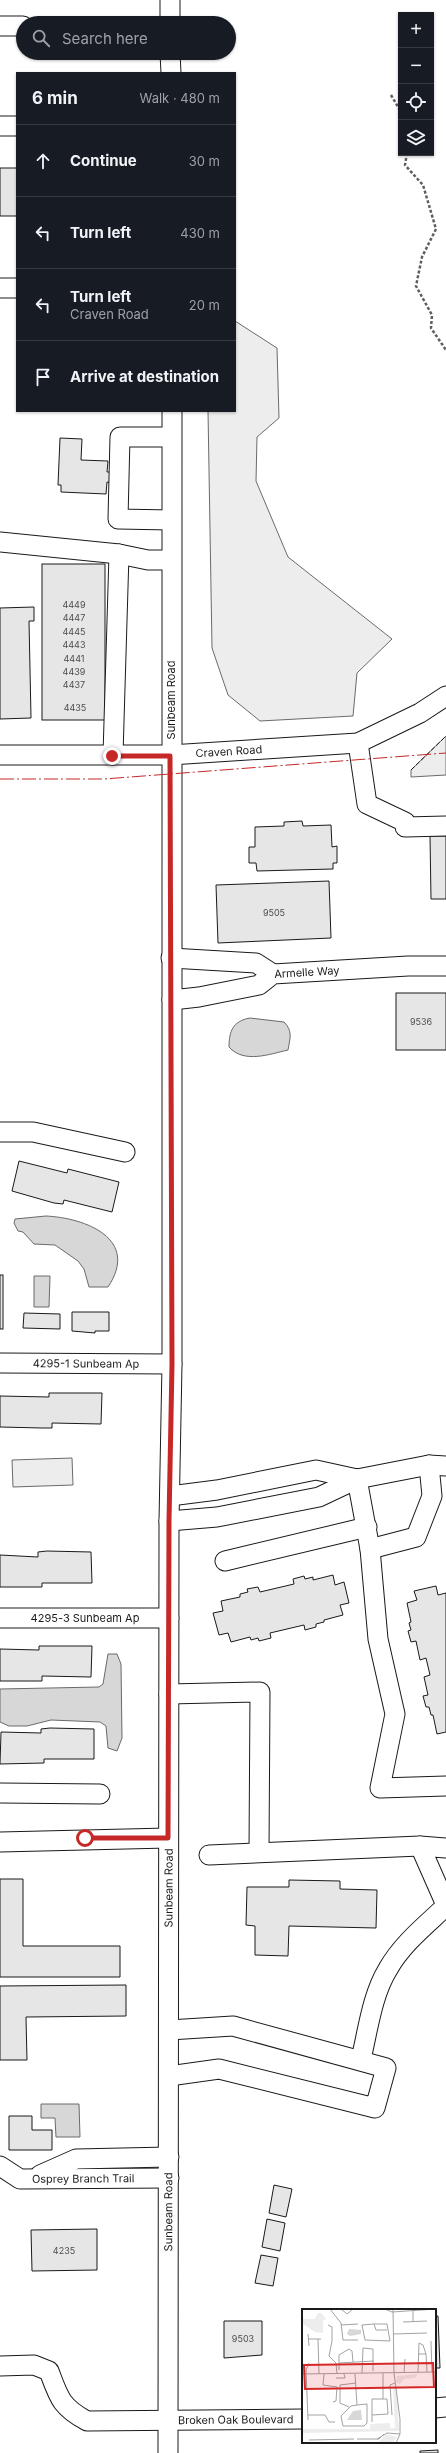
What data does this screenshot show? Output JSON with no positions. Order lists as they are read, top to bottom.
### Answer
{
  "streets": {
    "street": [
      "Sunbeam Road",
      "Craven Road",
      "Armelle Way",
      "4295-1 Sunbeam Ap",
      "4295-3 Sunbeam Ap",
      "Osprey Branch Trail",
      "Broken Oak Boulevard"
    ]
  },
  "crossings": [
    ["Sunbeam Road", "Craven Road"],
    ["Sunbeam Road", "Armelle Way"],
    ["Sunbeam Road", "4295-1 Sunbeam Ap"],
    ["Sunbeam Road", "4295-3 Sunbeam Ap"],
    ["Sunbeam Road", "Osprey Branch Trail"],
    ["Sunbeam Road", "Broken Oak Boulevard"]
  ],
  "house_numbers": [
    "4449",
    "4447",
    "4445",
    "4443",
    "4441",
    "4439",
    "4437",
    "4435",
    "9505",
    "9536",
    "4235",
    "9503"
  ],
  "page": {
    "map_buttons": ["+", "−"],
    "search": "Search here",
    "heading": ["6 min", "Walk · 480 m"],
    "list": [
      ["Continue", "30 m"],
      ["Turn left", "430 m"],
      ["Turn left", "Craven Road", "20 m"],
      "Arrive at destination"
    ]
  }
}
